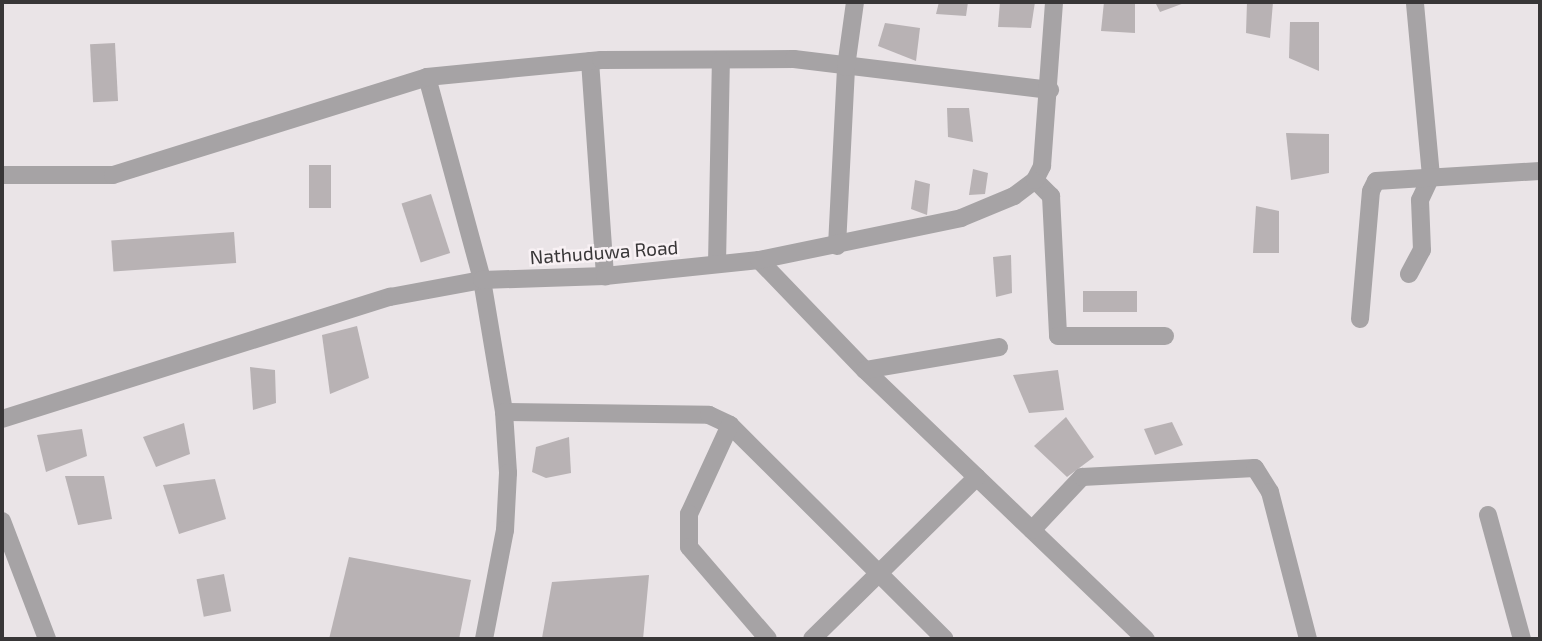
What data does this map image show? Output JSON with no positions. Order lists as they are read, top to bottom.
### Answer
{
  "streets": {
    "street": ["Nathuduwa Road"]
  }
}
